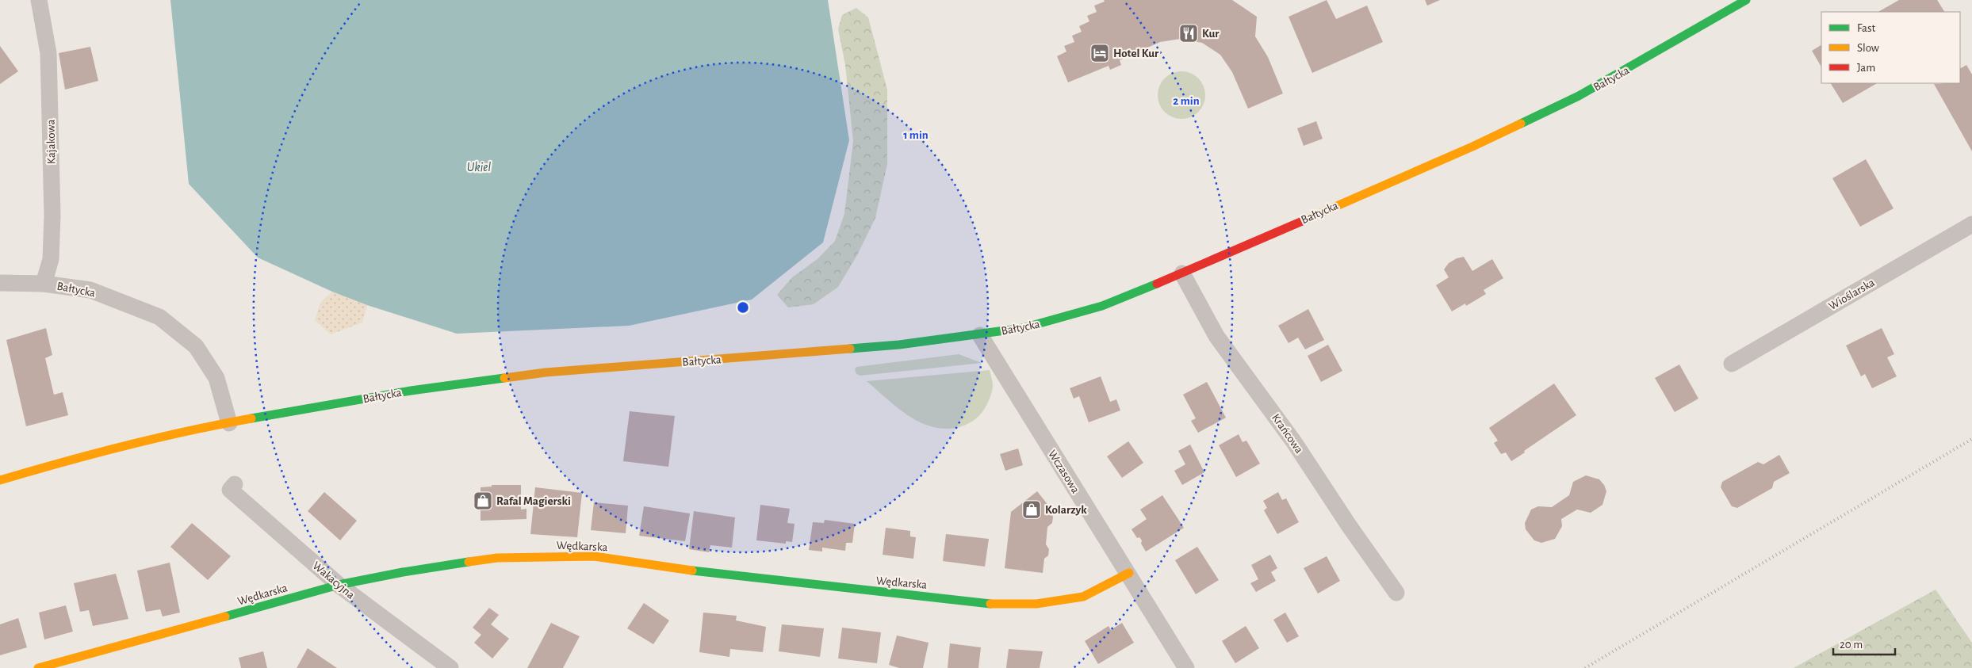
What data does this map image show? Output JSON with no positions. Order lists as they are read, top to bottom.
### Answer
{
  "streets": {
    "main road": ["Bałtycka", "Wędkarska"],
    "street": [
      "Kajakowa",
      "Wioślarska",
      "Krańcowa",
      "Wczasowa",
      "Wakacyjna"
    ]
  },
  "crossings": [
    ["Bałtycka", "Kajakowa"],
    ["Bałtycka", "Krańcowa"],
    ["Bałtycka", "Wczasowa"],
    ["Wczasowa", "Wędkarska"],
    ["Wędkarska", "Wakacyjna"]
  ],
  "water": ["Ukiel"],
  "places": {
    "restaurant": ["Kur"],
    "hotel": ["Hotel Kur"],
    "shop": ["Rafal Magierski", "Kolarzyk"]
  },
  "legend": ["Fast", "Slow", "Jam"],
  "scale_bar": "20 m",
  "rings": ["2 min", "1 min"]
}
